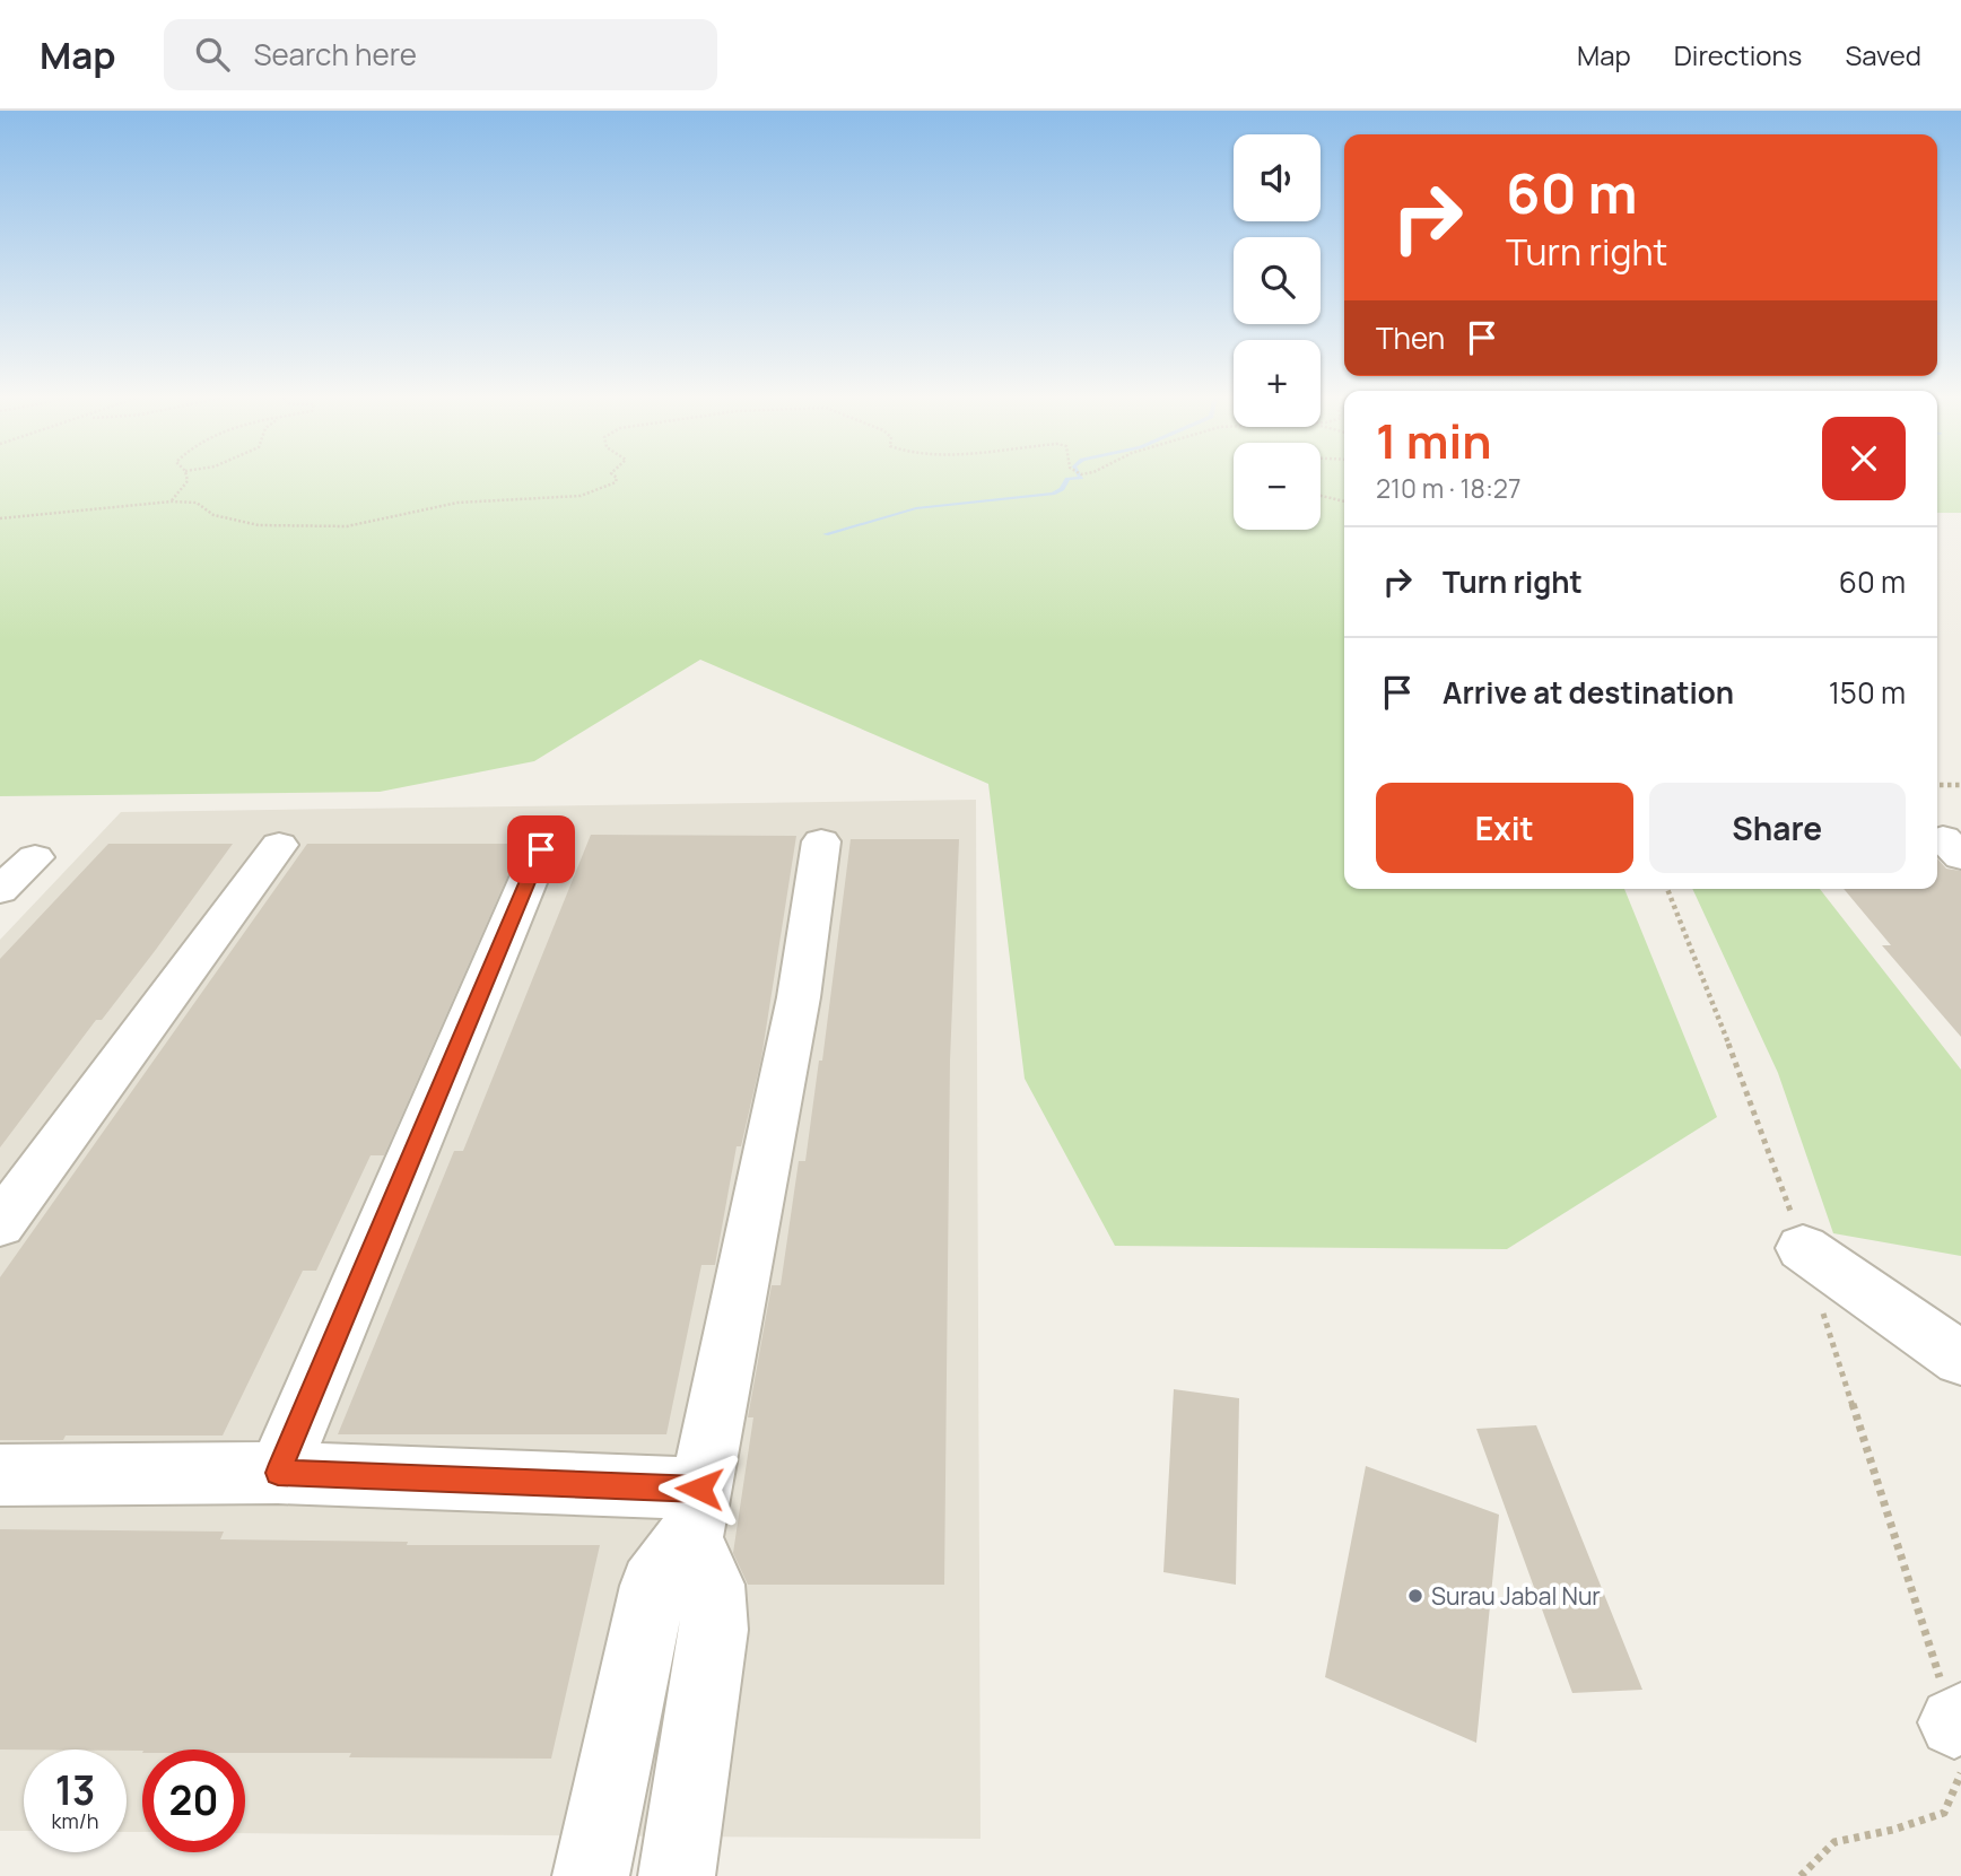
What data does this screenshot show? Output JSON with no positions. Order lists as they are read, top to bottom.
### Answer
{
  "places": ["Surau Jabal Nur"],
  "page": {
    "header": "Map",
    "search": "Search here",
    "nav": ["Map", "Directions", "Saved"],
    "map_buttons": ["+", "−"],
    "turn": ["60 m", "Turn right"],
    "then": "Then",
    "heading": ["1 min", "210 m · 18:27"],
    "list": [
      {
        "name": "Turn right",
        "value": "60 m"
      },
      {
        "name": "Arrive at destination",
        "value": "150 m"
      }
    ],
    "buttons": ["Exit", "Share"],
    "speed": "13 km/h",
    "limit": "20"
  }
}
